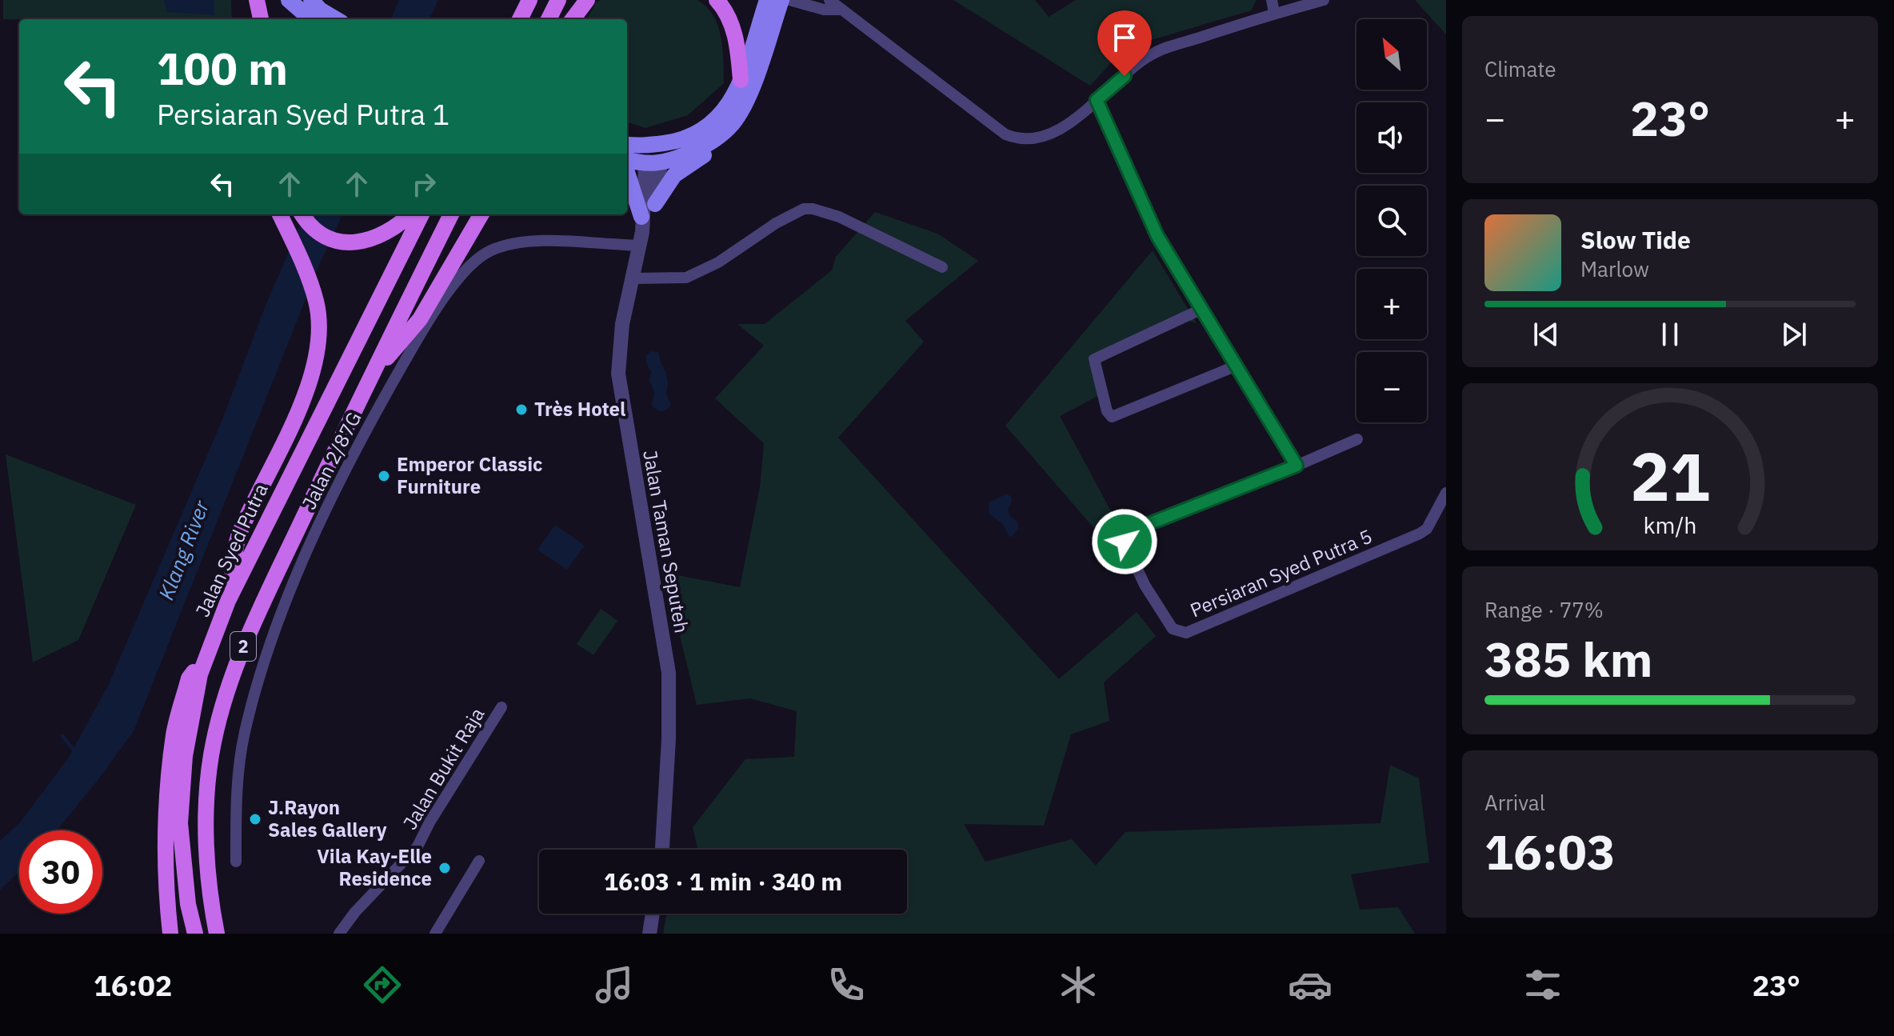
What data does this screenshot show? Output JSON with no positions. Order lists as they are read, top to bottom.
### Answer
{
  "streets": {
    "main road": ["Jalan Syed Putra", "2"],
    "street": [
      "Jalan 2/87G",
      "Jalan Taman Seputeh",
      "Persiaran Syed Putra 5",
      "Jalan Bukit Raja"
    ]
  },
  "crossings": [
    ["Jalan 2/87G", "Jalan Taman Seputeh"]
  ],
  "water": ["Klang River"],
  "places": [
    "Très Hotel",
    "Emperor Classic Furniture",
    "J.Rayon Sales Gallery",
    "Vila Kay-Elle Residence"
  ],
  "north": "top left",
  "page": {
    "tile": [
      "Climate",
      ["Range · 77%", "385 km"],
      ["Arrival", "16:03"]
    ],
    "map_buttons": ["+", "−"],
    "turn": ["100 m", "Persiaran Syed Putra 1"],
    "heat": ["−", "23°", "+"],
    "song": ["Slow Tide", "Marlow"],
    "limit": "30",
    "trip": "16:03 · 1 min · 340 m",
    "tabs": ["16:02", "23°"],
    "gauge": ["21", "km/h"]
  }
}
